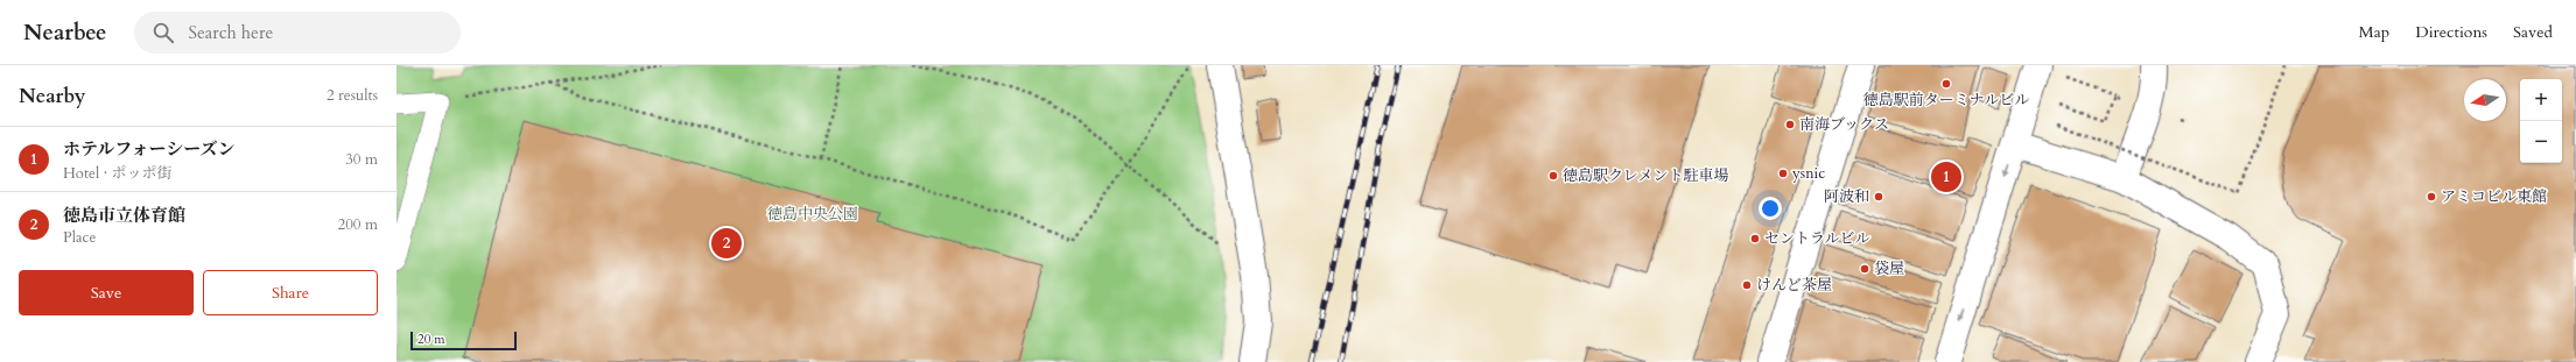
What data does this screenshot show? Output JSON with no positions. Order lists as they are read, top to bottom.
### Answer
{
  "parks": ["徳島中央公園"],
  "places": [
    "徳島駅前ターミナルビル",
    "南海ブックス",
    "ysnic",
    "徳島駅クレメント駐車場",
    "阿波和",
    "アミコビル東館",
    "セントラルビル",
    "袋屋",
    "けんど茶屋"
  ],
  "scale_bar": "20 m",
  "north": "left",
  "page": {
    "header": "Nearbee",
    "search": "Search here",
    "nav": ["Map", "Directions", "Saved"],
    "heading": ["Nearby", "2 results"],
    "map_buttons": ["+", "−"],
    "list": [
      {
        "mark": "1",
        "name": "ホテルフォーシーズン",
        "note": "Hotel · ポッポ街",
        "value": "30 m"
      },
      {
        "mark": "2",
        "name": "徳島市立体育館",
        "note": "Place",
        "value": "200 m"
      }
    ],
    "pins": ["1", "2"],
    "buttons": ["Save", "Share"],
    "scale": "20 m"
  }
}
